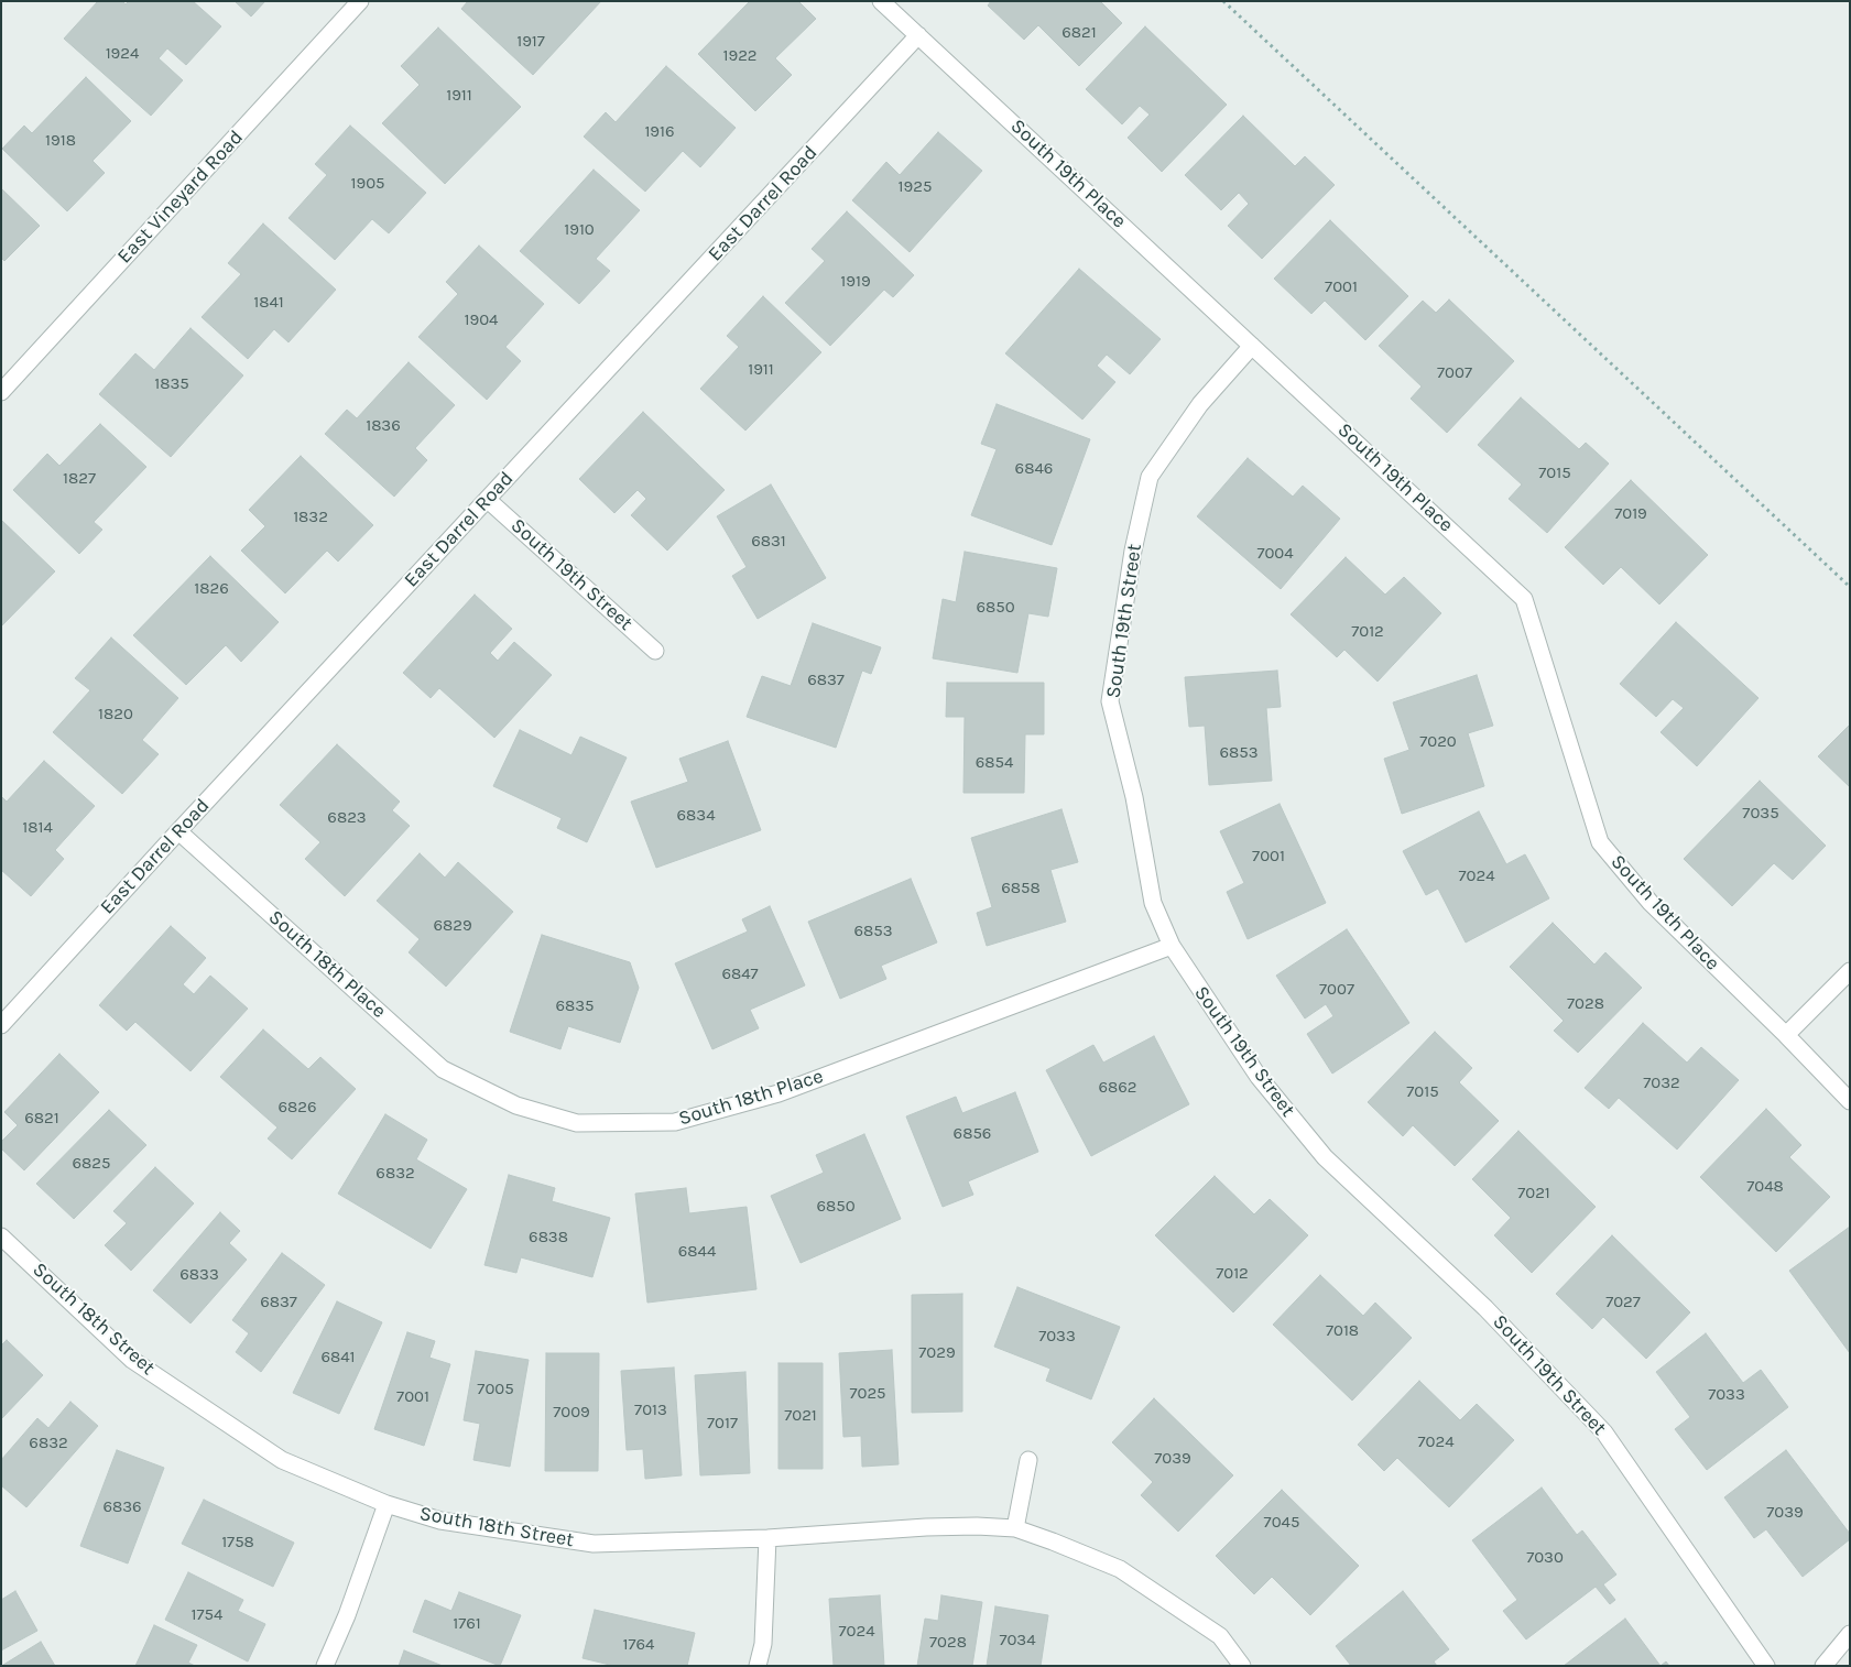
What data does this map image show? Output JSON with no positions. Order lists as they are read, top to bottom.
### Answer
{
  "streets": {
    "street": [
      "South 19th Place",
      "East Vineyard Road",
      "East Darrel Road",
      "South 19th Street",
      "South 18th Place",
      "South 18th Street"
    ]
  },
  "crossings": [
    ["South 19th Place", "East Darrel Road"],
    ["South 19th Place", "South 19th Street"],
    ["East Darrel Road", "South 19th Street"],
    ["East Darrel Road", "South 18th Place"],
    ["South 19th Street", "South 18th Place"]
  ],
  "house_numbers": [
    "6821",
    "1917",
    "1924",
    "1922",
    "1911",
    "1916",
    "1918",
    "1905",
    "1925",
    "1910",
    "1919",
    "7001",
    "1841",
    "1904",
    "1911",
    "7007",
    "1835",
    "1836",
    "6846",
    "7015",
    "1827",
    "7019",
    "1832",
    "6831",
    "7004",
    "1826",
    "6850",
    "7012",
    "6837",
    "1820",
    "7020",
    "6853",
    "6854",
    "7035",
    "6834",
    "6823",
    "1814",
    "7001",
    "7024",
    "6858",
    "6829",
    "6853",
    "6847",
    "7007",
    "7028",
    "6835",
    "7032",
    "6862",
    "7015",
    "6826",
    "6821",
    "6856",
    "6825",
    "6832",
    "7048",
    "7021",
    "6850",
    "6838",
    "6844",
    "7012",
    "6833",
    "6837",
    "7027",
    "7018",
    "7033",
    "7029",
    "6841",
    "7005",
    "7025",
    "7033",
    "7001",
    "7013",
    "7009",
    "7021",
    "7017",
    "7024",
    "6832",
    "7039",
    "6836",
    "7039",
    "7045",
    "1758",
    "7030",
    "1754",
    "1761",
    "7024",
    "7034",
    "7028",
    "1764"
  ]
}
